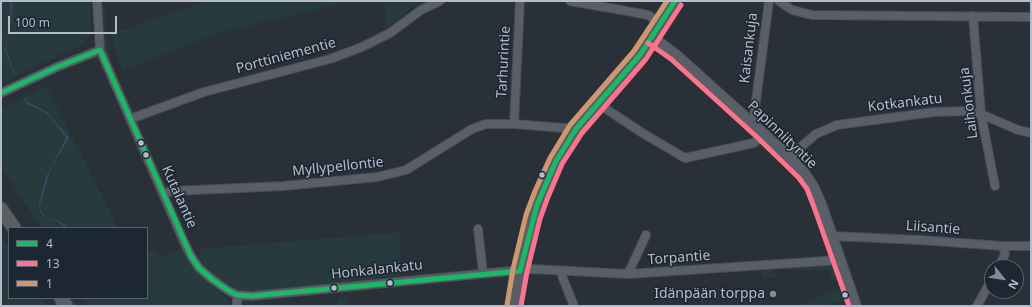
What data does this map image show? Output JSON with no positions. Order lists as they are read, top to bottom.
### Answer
{
  "streets": {
    "street": [
      "Kaisankuja",
      "Porttiniementie",
      "Tarhurintie",
      "Kotkankatu",
      "Laihonkuja",
      "Papinniityntie",
      "Myllypellontie",
      "Kutalantie",
      "Liisantie",
      "Torpantie",
      "Honkalankatu"
    ]
  },
  "crossings": [
    ["Kaisankuja", "Papinniityntie"],
    ["Porttiniementie", "Kutalantie"],
    ["Tarhurintie", "Myllypellontie"],
    ["Kotkankatu", "Laihonkuja"],
    ["Kotkankatu", "Papinniityntie"],
    ["Papinniityntie", "Liisantie"],
    ["Papinniityntie", "Torpantie"],
    ["Myllypellontie", "Kutalantie"],
    ["Kutalantie", "Honkalankatu"],
    ["Torpantie", "Honkalankatu"]
  ],
  "places": ["Idänpään torppa"],
  "lines": ["transit line 4", "transit line 1", "transit line 13"],
  "legend": ["4", "13", "1"],
  "scale_bar": "100 m",
  "north": "bottom right"
}
